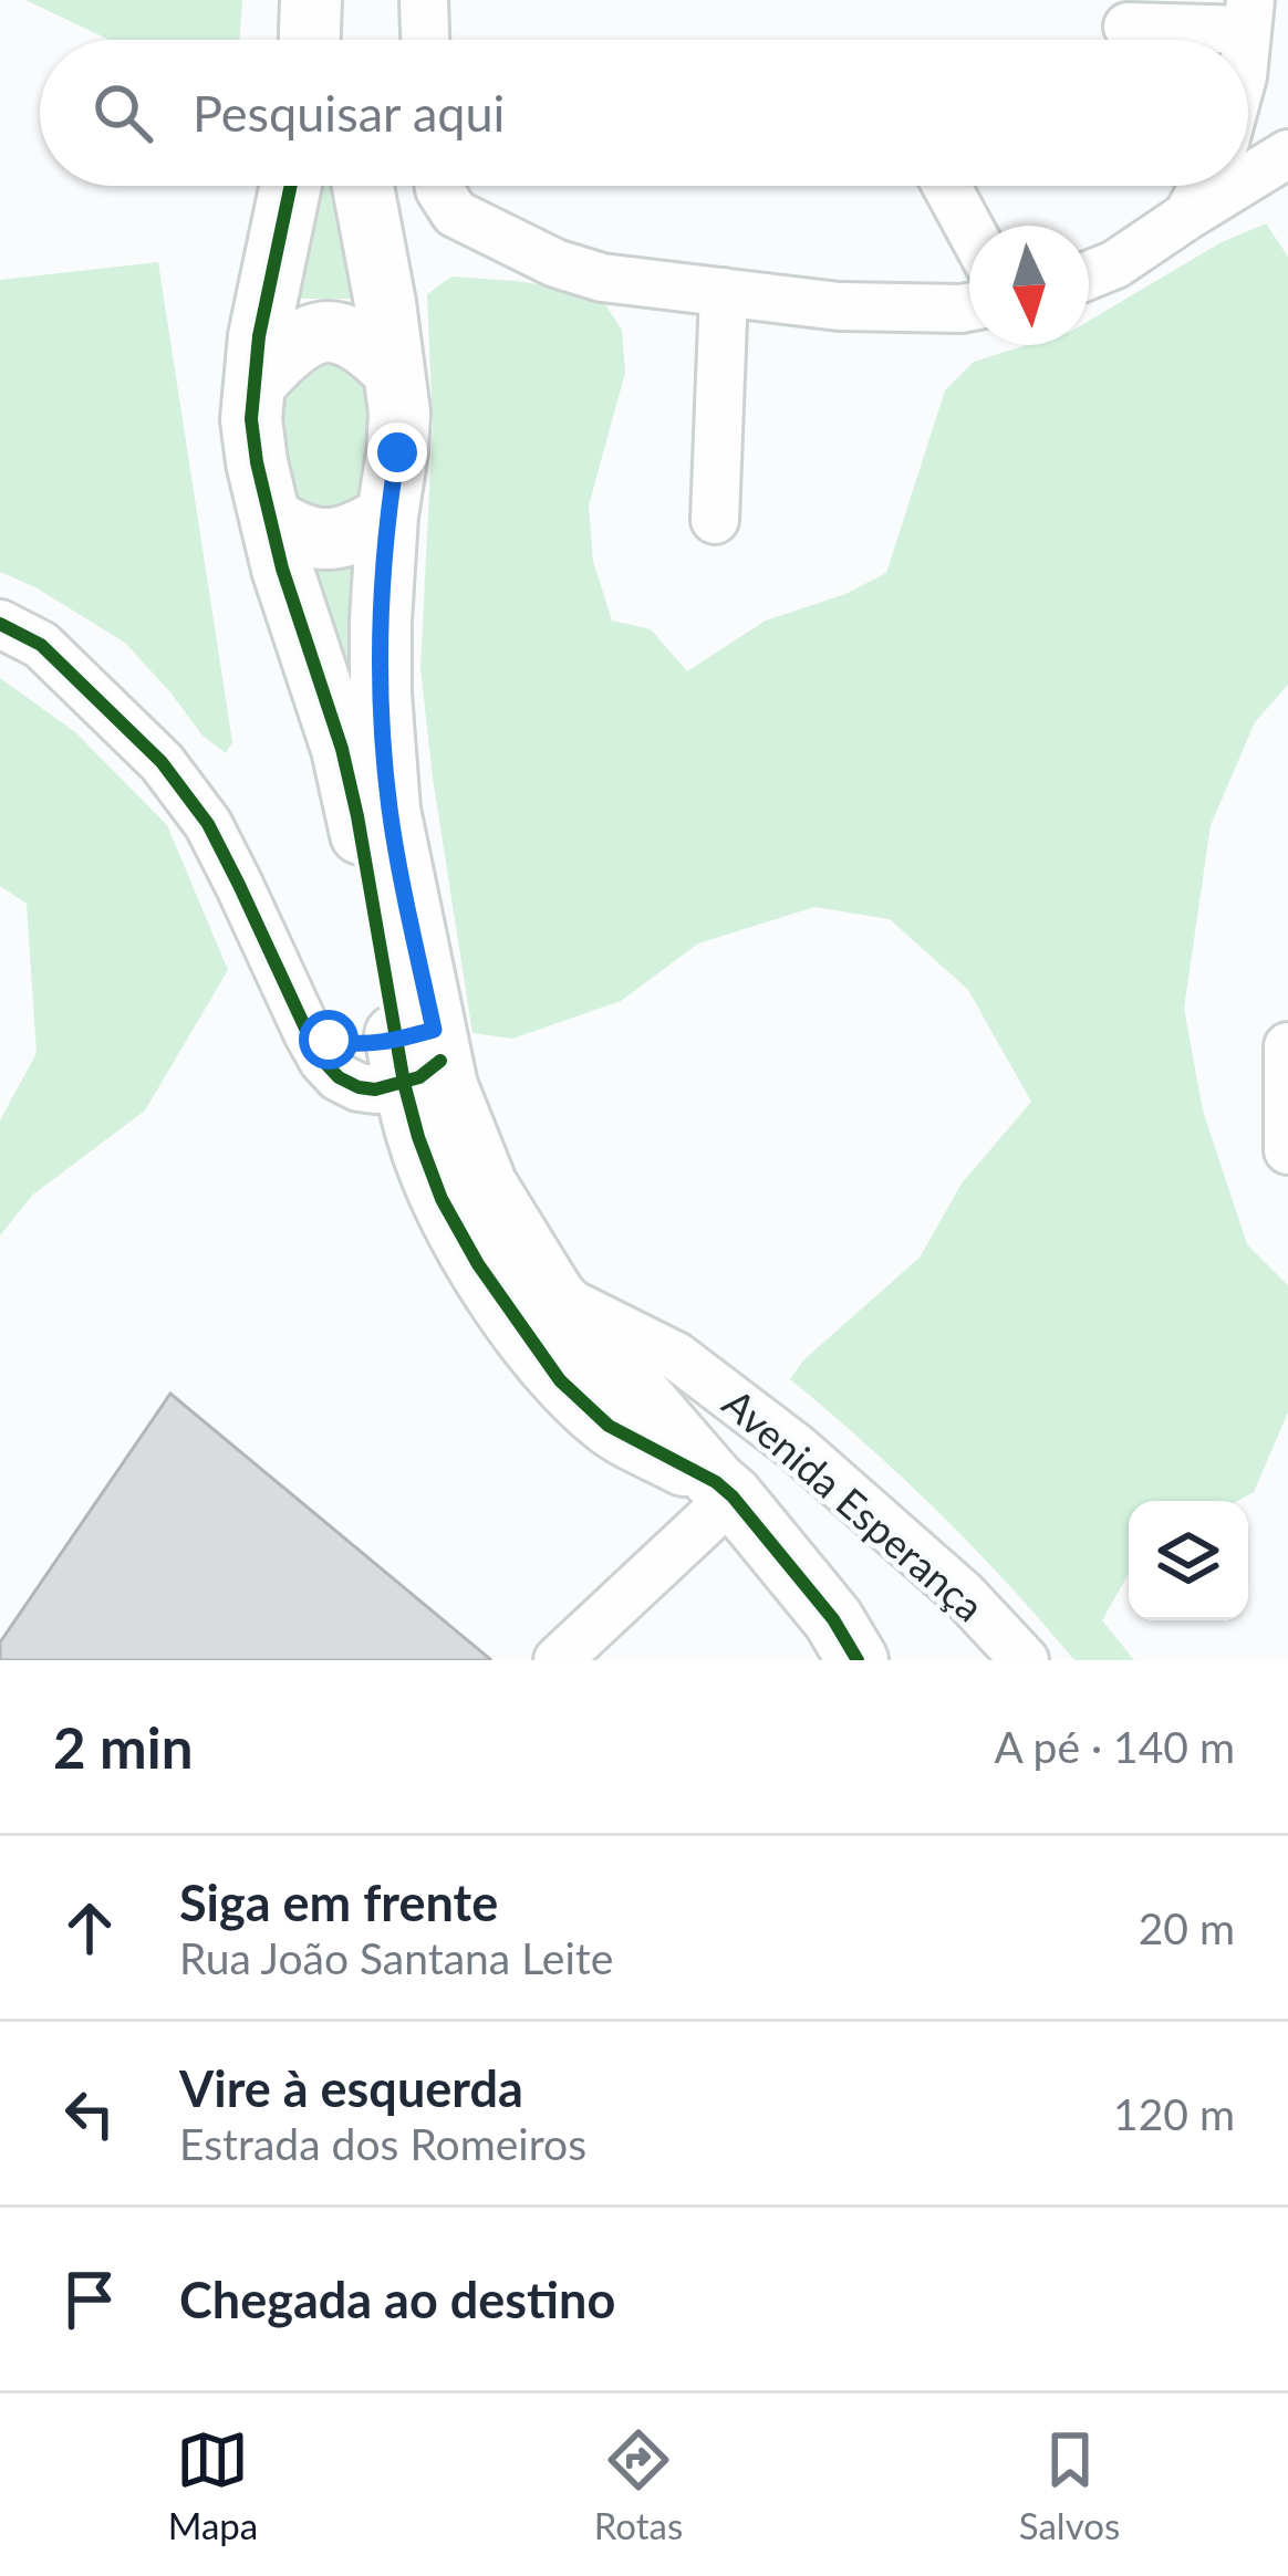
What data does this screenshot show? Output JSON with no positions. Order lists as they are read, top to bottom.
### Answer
{
  "streets": {
    "street": ["Avenida Esperança"]
  },
  "north": "bottom",
  "page": {
    "search": "Pesquisar aqui",
    "heading": ["2 min", "A pé · 140 m"],
    "list": [
      ["Siga em frente", "Rua João Santana Leite", "20 m"],
      ["Vire à esquerda", "Estrada dos Romeiros", "120 m"],
      "Chegada ao destino"
    ],
    "nav": ["Mapa", "Rotas", "Salvos"]
  }
}
